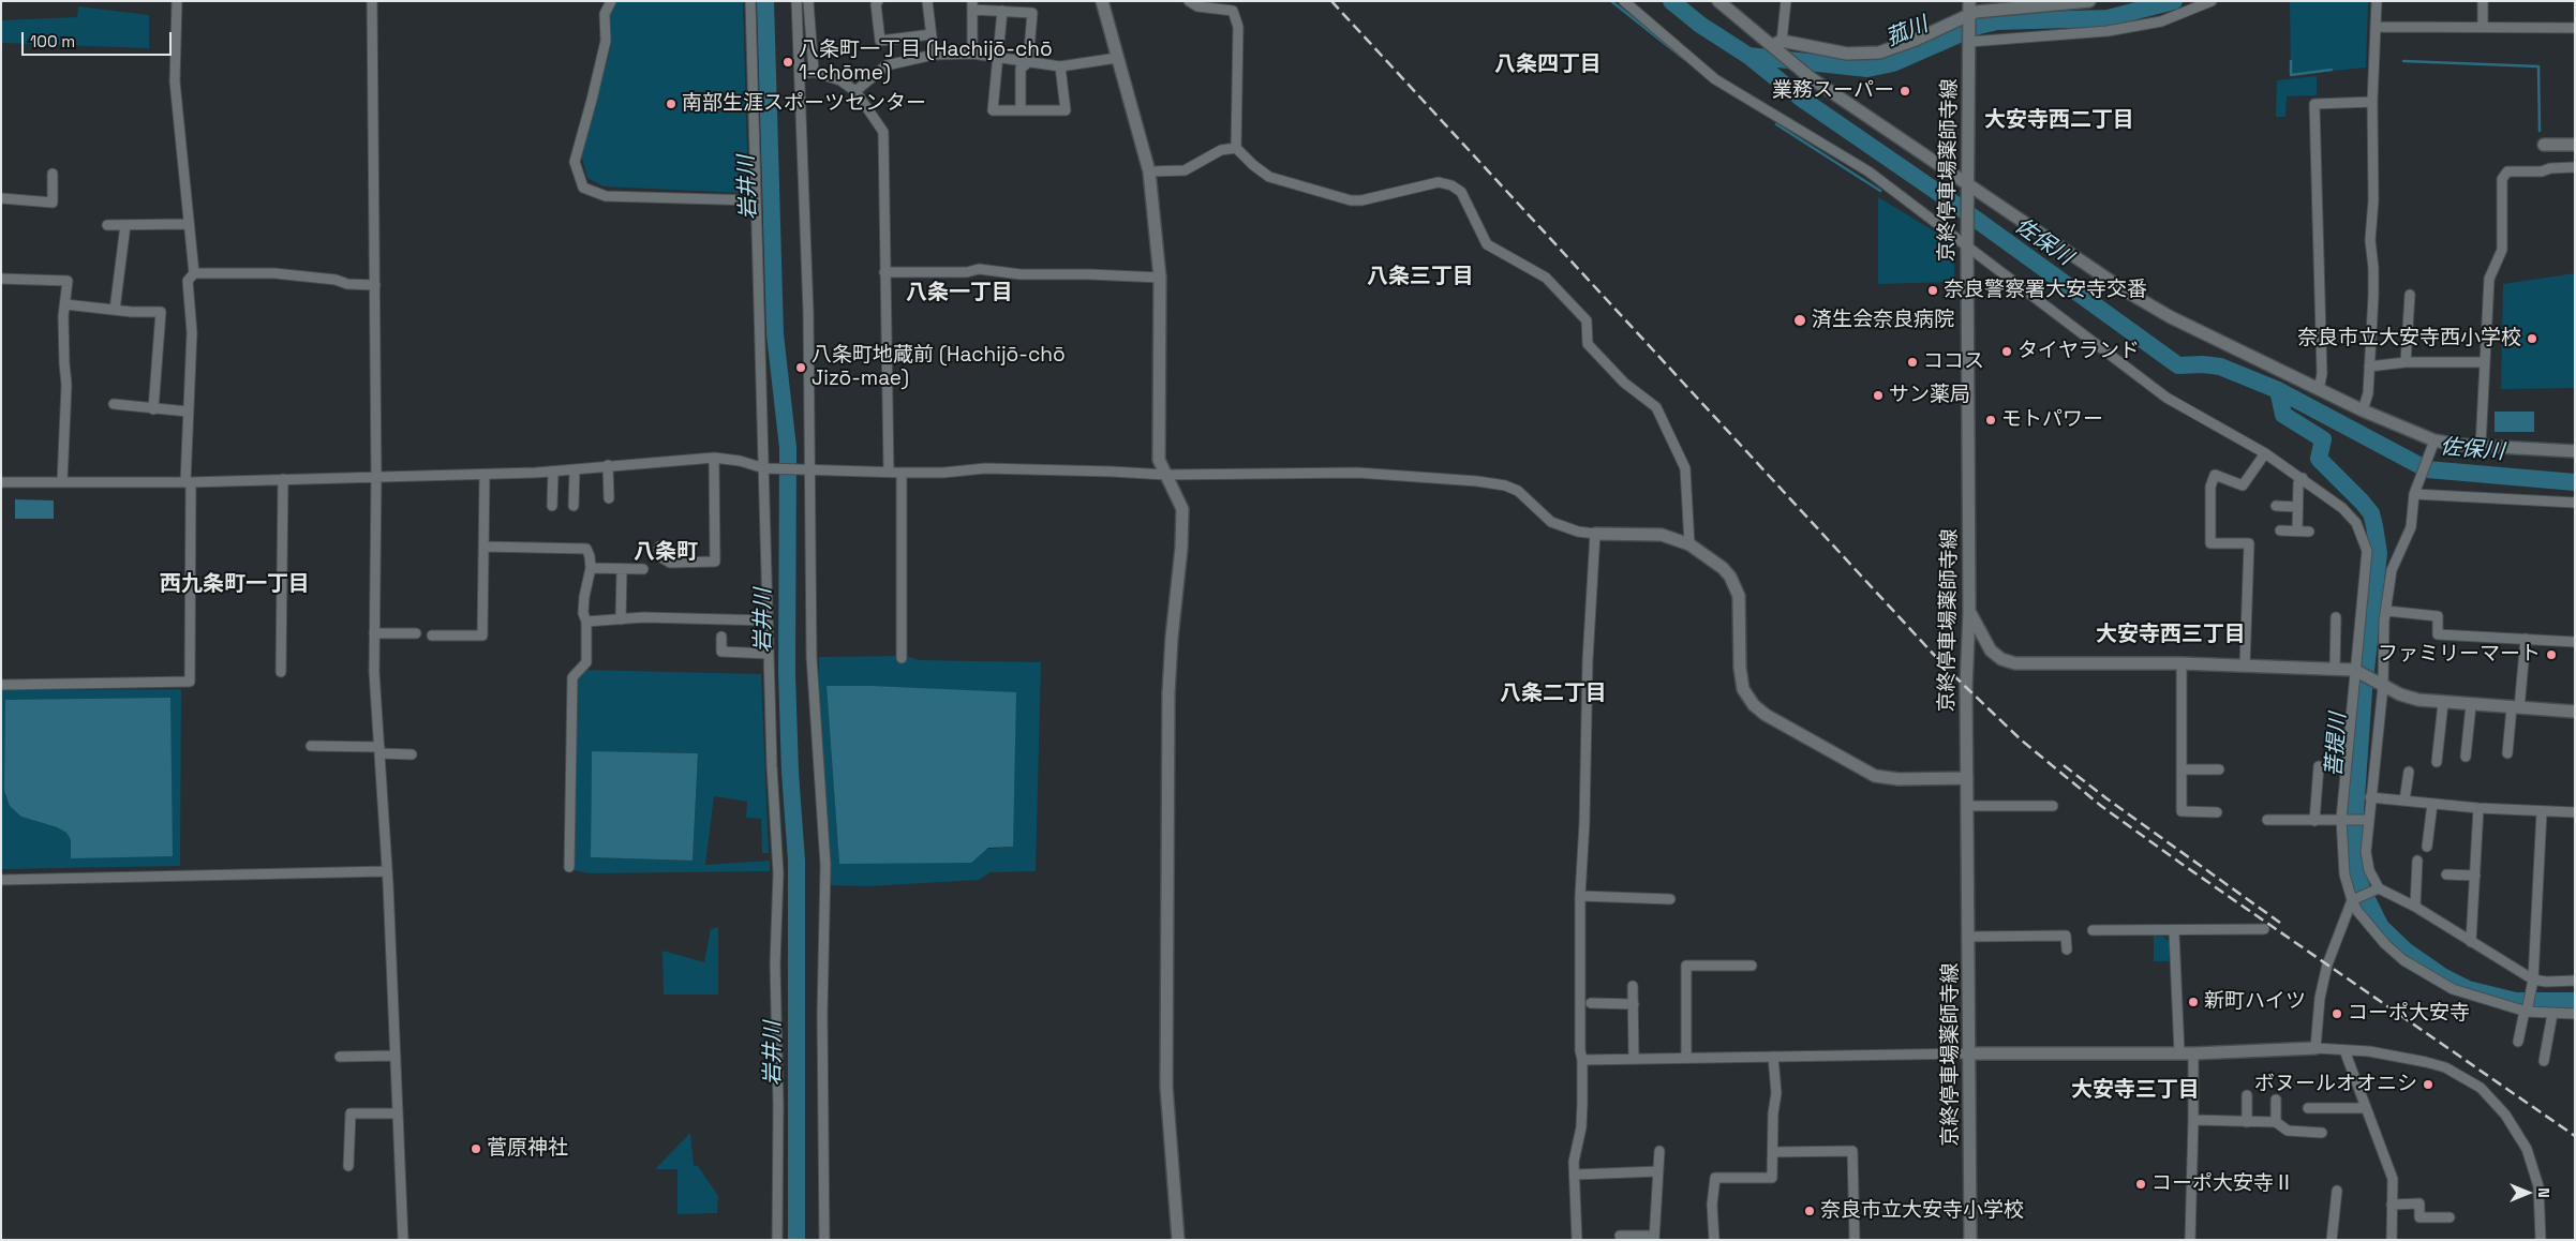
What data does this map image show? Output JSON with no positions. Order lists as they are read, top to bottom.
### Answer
{
  "streets": {
    "street": ["京終停車場薬師寺線"]
  },
  "districts": [
    "八条四丁目",
    "大安寺西二丁目",
    "八条三丁目",
    "八条一丁目",
    "八条町",
    "西九条町一丁目",
    "大安寺西三丁目",
    "八条二丁目",
    "大安寺三丁目"
  ],
  "water": [
    "菰川",
    "岩井川",
    "佐保川",
    "菩提川"
  ],
  "places": [
    "八条町一丁目 (Hachijō-chō 1-chōme)",
    "業務スーパー",
    "南部生涯スポーツセンター",
    "奈良警察署大安寺交番",
    "済生会奈良病院",
    "奈良市立大安寺西小学校",
    "タイヤランド",
    "ココス",
    "八条町地蔵前 (Hachijō-chō Jizō-mae)",
    "サン薬局",
    "モトパワー",
    "ファミリーマート",
    "新町ハイツ",
    "コーポ大安寺",
    "ボヌールオオニシ",
    "菅原神社",
    "コーポ大安寺Ⅱ",
    "奈良市立大安寺小学校"
  ],
  "scale_bar": "100 m",
  "north": "right"
}
